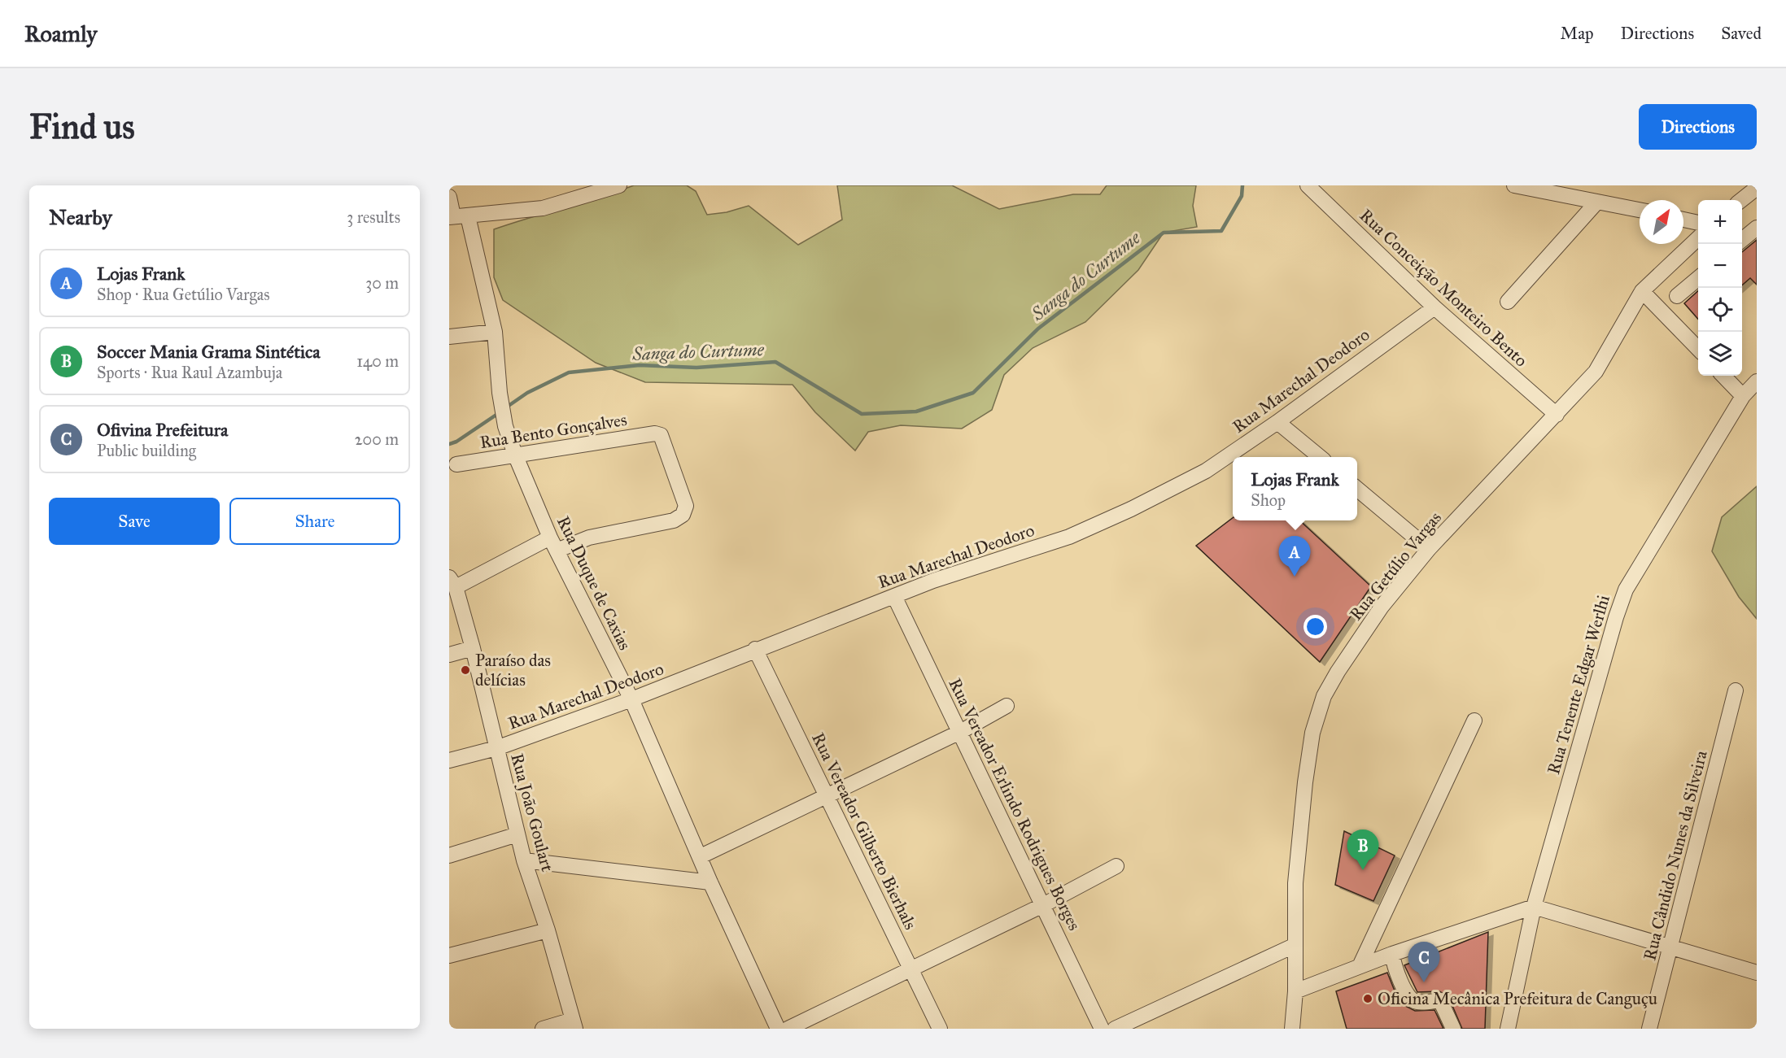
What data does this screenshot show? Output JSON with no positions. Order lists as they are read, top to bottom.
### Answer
{
  "streets": {
    "street": [
      "Rua Conceição Monteiro Bento",
      "Rua Marechal Deodoro",
      "Rua Bento Gonçalves",
      "Rua Getúlio Vargas",
      "Rua Duque de Caxias",
      "Rua Tenente Edgar Werlhi",
      "Rua Vereador Erlindo Rodrigues Borges",
      "Rua João Goulart",
      "Rua Vereador Gilberto Bierhals",
      "Rua Cândido Nunes da Silveira"
    ]
  },
  "crossings": [
    ["Rua Conceição Monteiro Bento", "Rua Marechal Deodoro"],
    ["Rua Conceição Monteiro Bento", "Rua Getúlio Vargas"],
    ["Rua Marechal Deodoro", "Rua Duque de Caxias"],
    ["Rua Marechal Deodoro", "Rua Vereador Erlindo Rodrigues Borges"],
    ["Rua Marechal Deodoro", "Rua João Goulart"],
    ["Rua Marechal Deodoro", "Rua Vereador Gilberto Bierhals"],
    ["Rua Bento Gonçalves", "Rua Duque de Caxias"]
  ],
  "water": ["Sanga do Curtume"],
  "places": ["Paraíso das delícias", "Oficina Mecânica Prefeitura de Canguçu"],
  "north": "top right",
  "page": {
    "header": "Roamly",
    "nav": ["Map", "Directions", "Saved"],
    "buttons": [
      "Directions",
      ["Save", "Share"]
    ],
    "title": "Find us",
    "heading": ["Nearby", "3 results"],
    "map_buttons": ["+", "−"],
    "list": [
      {
        "mark": "A",
        "name": "Lojas Frank",
        "note": "Shop · Rua Getúlio Vargas",
        "value": "30 m"
      },
      {
        "mark": "B",
        "name": "Soccer Mania Grama Sintética",
        "note": "Sports · Rua Raul Azambuja",
        "value": "140 m"
      },
      {
        "mark": "C",
        "name": "Ofivina Prefeitura",
        "note": "Public building",
        "value": "200 m"
      }
    ],
    "popup": ["Lojas Frank", "Shop"],
    "pins": ["A", "B", "C"]
  }
}
